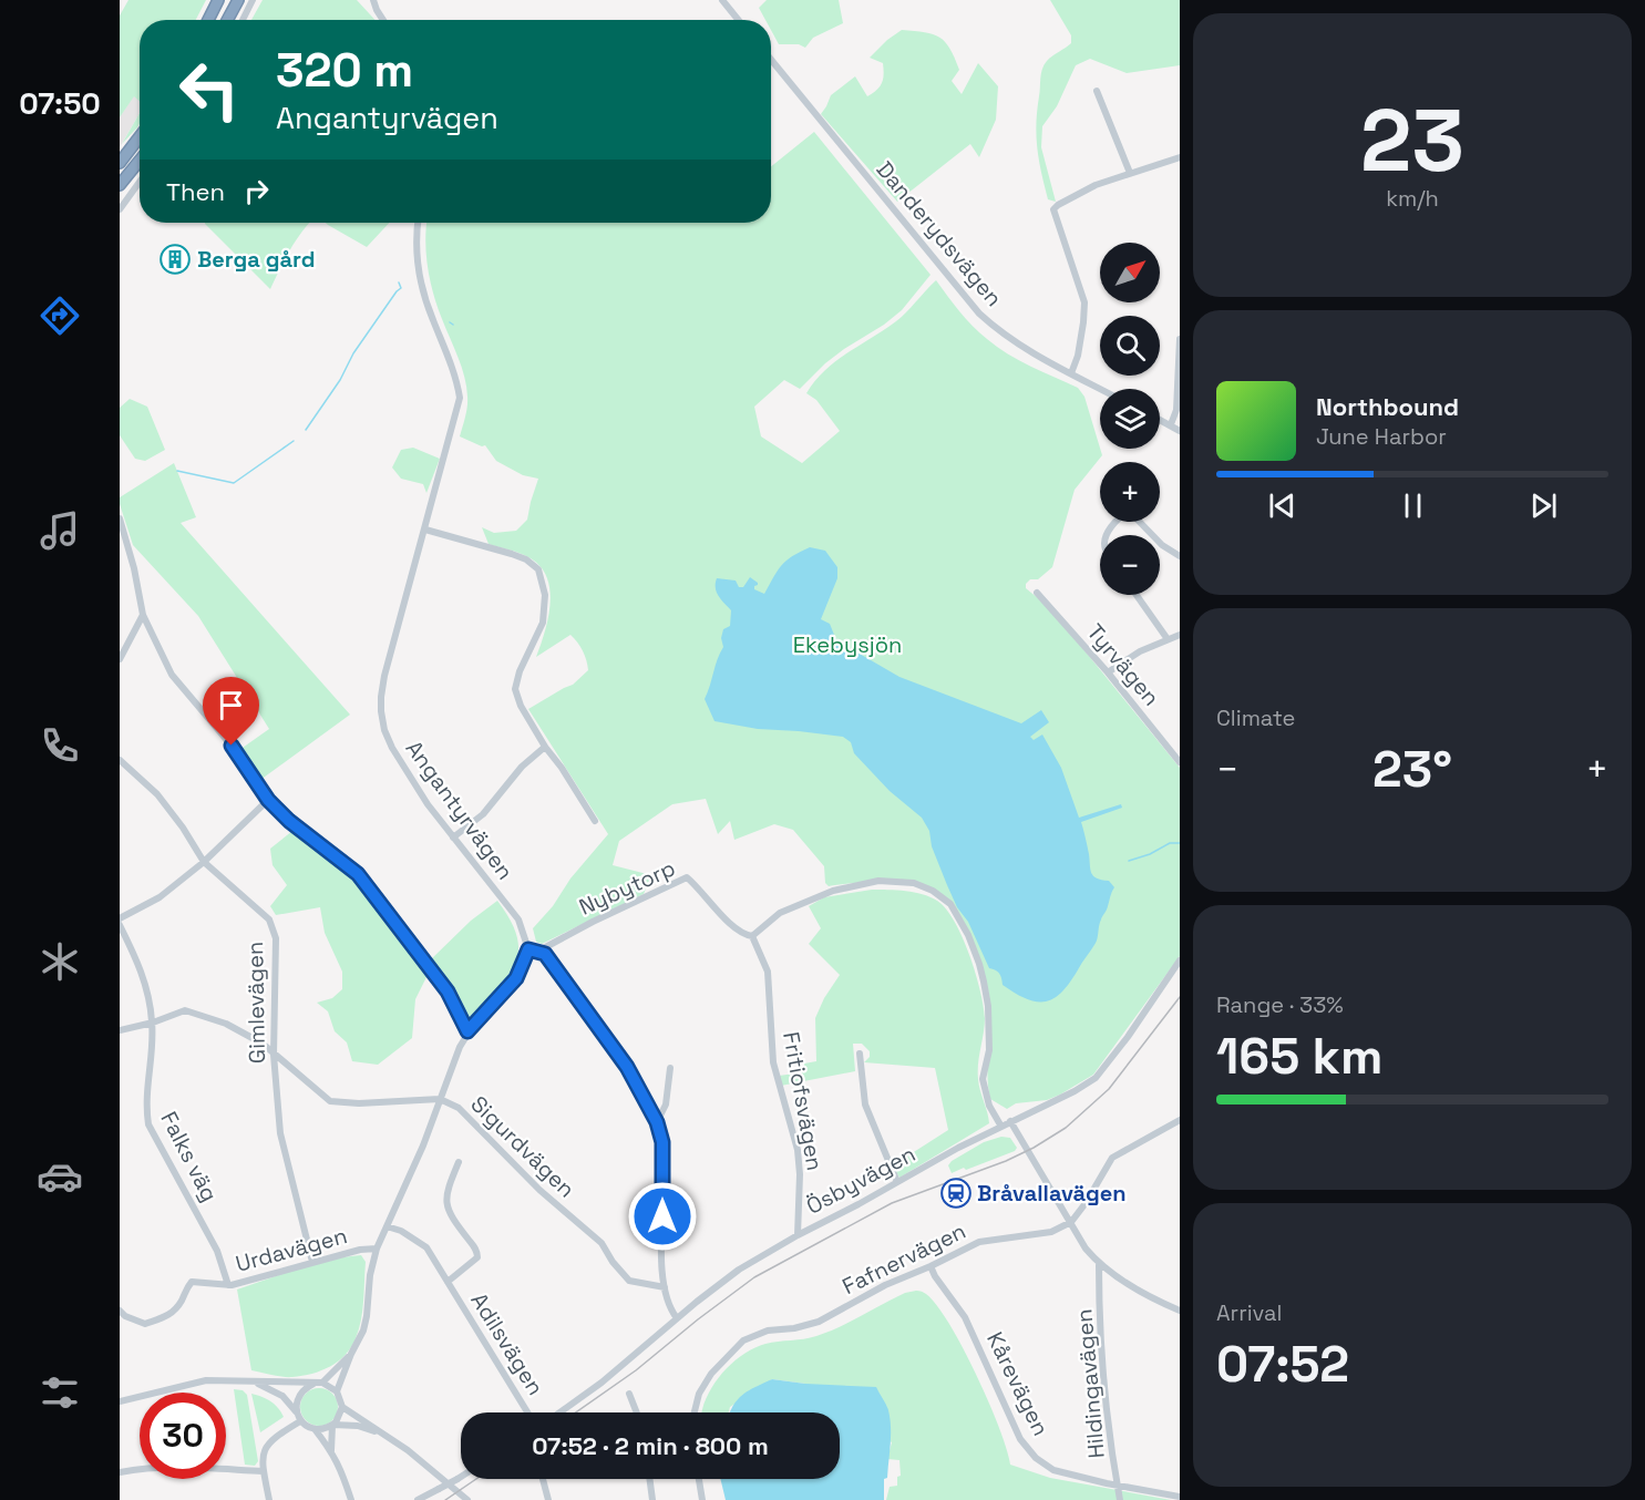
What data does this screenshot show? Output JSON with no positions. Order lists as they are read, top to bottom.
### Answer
{
  "streets": {
    "street": [
      "Danderydsvägen",
      "Tyrvägen",
      "Angantyrvägen",
      "Nybytorp",
      "Gimlevägen",
      "Fritiofsvägen",
      "Sigurdvägen",
      "Falks väg",
      "Ösbyvägen",
      "Urdavägen",
      "Fafnervägen",
      "Adilsvägen",
      "Kårevägen",
      "Hildingavägen"
    ]
  },
  "crossings": [
    ["Nybytorp", "Fritiofsvägen"],
    ["Gimlevägen", "Sigurdvägen"],
    ["Gimlevägen", "Urdavägen"],
    ["Fritiofsvägen", "Ösbyvägen"],
    ["Sigurdvägen", "Falks väg"],
    ["Falks väg", "Urdavägen"],
    ["Fafnervägen", "Kårevägen"],
    ["Kårevägen", "Hildingavägen"]
  ],
  "parks": ["Ekebysjön"],
  "places": {
    "building": ["Berga gård"],
    "station": ["Bråvallavägen"]
  },
  "north": "top right",
  "page": {
    "tabs": "07:50",
    "tile": [
      ["23", "km/h"],
      "Climate",
      ["Range · 33%", "165 km"],
      ["Arrival", "07:52"]
    ],
    "turn": ["320 m", "Angantyrvägen"],
    "then": "Then",
    "map_buttons": ["+", "−"],
    "song": ["Northbound", "June Harbor"],
    "heat": ["−", "23°", "+"],
    "limit": "30",
    "trip": "07:52 · 2 min · 800 m"
  }
}
